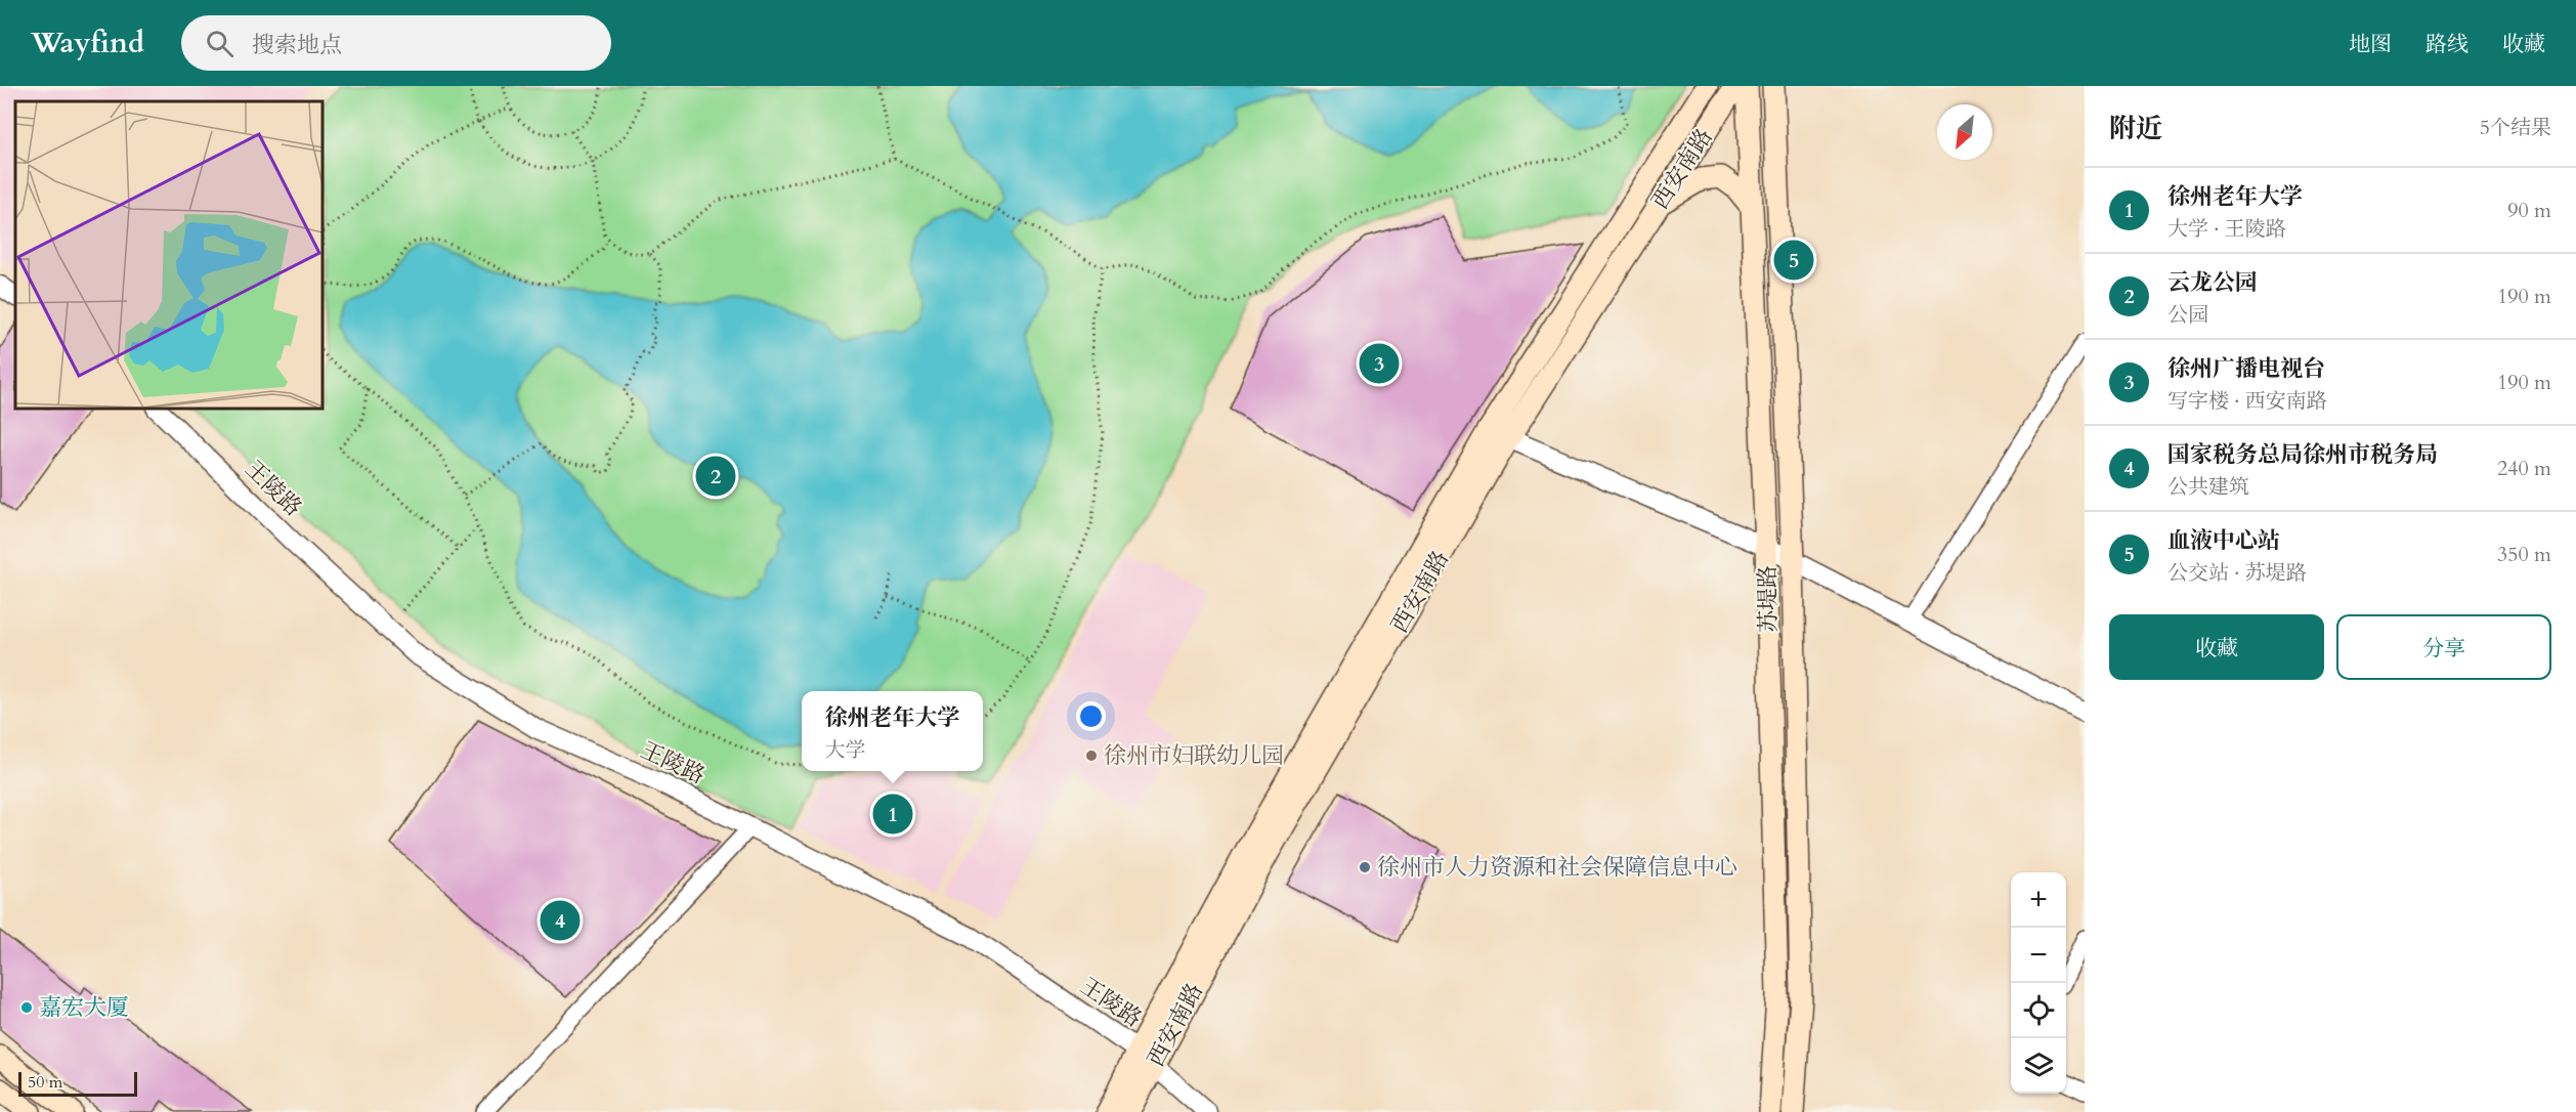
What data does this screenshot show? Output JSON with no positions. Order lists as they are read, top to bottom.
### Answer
{
  "streets": {
    "main road": ["西安南路", "苏堤路"],
    "street": ["王陵路"]
  },
  "crossings": [
    ["西安南路", "王陵路"]
  ],
  "places": ["徐州市妇联幼儿园", "徐州市人力资源和社会保障信息中心", "嘉宏大厦"],
  "scale_bar": "50 m",
  "north": "bottom left",
  "page": {
    "header": "Wayfind",
    "search": "搜索地点",
    "nav": ["地图", "路线", "收藏"],
    "heading": ["附近", "5个结果"],
    "list": [
      {
        "mark": "1",
        "name": "徐州老年大学",
        "note": "大学 · 王陵路",
        "value": "90 m"
      },
      {
        "mark": "2",
        "name": "云龙公园",
        "note": "公园",
        "value": "190 m"
      },
      {
        "mark": "3",
        "name": "徐州广播电视台",
        "note": "写字楼 · 西安南路",
        "value": "190 m"
      },
      {
        "mark": "4",
        "name": "国家税务总局徐州市税务局",
        "note": "公共建筑",
        "value": "240 m"
      },
      {
        "mark": "5",
        "name": "血液中心站",
        "note": "公交站 · 苏堤路",
        "value": "350 m"
      }
    ],
    "pins": [
      "5",
      "3",
      "2",
      "1",
      "4"
    ],
    "buttons": ["收藏", "分享"],
    "popup": ["徐州老年大学", "大学"],
    "map_buttons": ["+", "−"],
    "scale": "50 m"
  }
}
